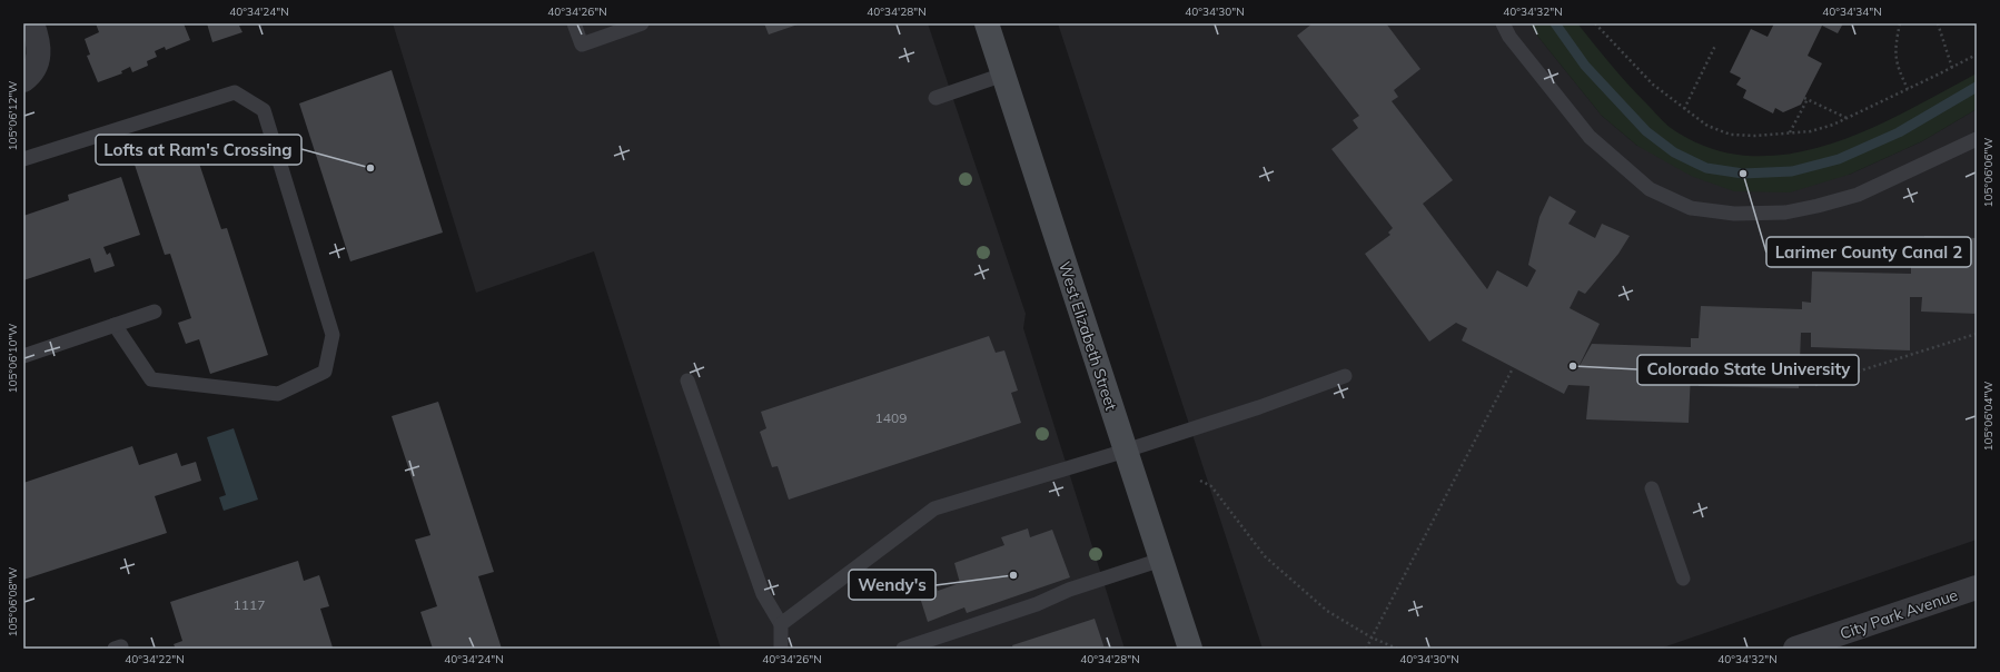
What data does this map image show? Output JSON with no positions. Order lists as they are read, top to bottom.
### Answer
{
  "streets": {
    "main road": ["West Elizabeth Street"],
    "street": ["City Park Avenue"]
  },
  "places": [
    "Lofts at Ram's Crossing",
    "Larimer County Canal 2",
    "Colorado State University",
    "Wendy's"
  ],
  "house_numbers": ["1409", "1117"],
  "coordinates": [
    "40°34'24\"N",
    "40°34'26\"N",
    "40°34'28\"N",
    "40°34'30\"N",
    "40°34'32\"N",
    "40°34'34\"N",
    "105°06'12\"W",
    "105°06'06\"W",
    "105°06'10\"W",
    "105°06'04\"W",
    "105°06'08\"W",
    "40°34'22\"N"
  ]
}
